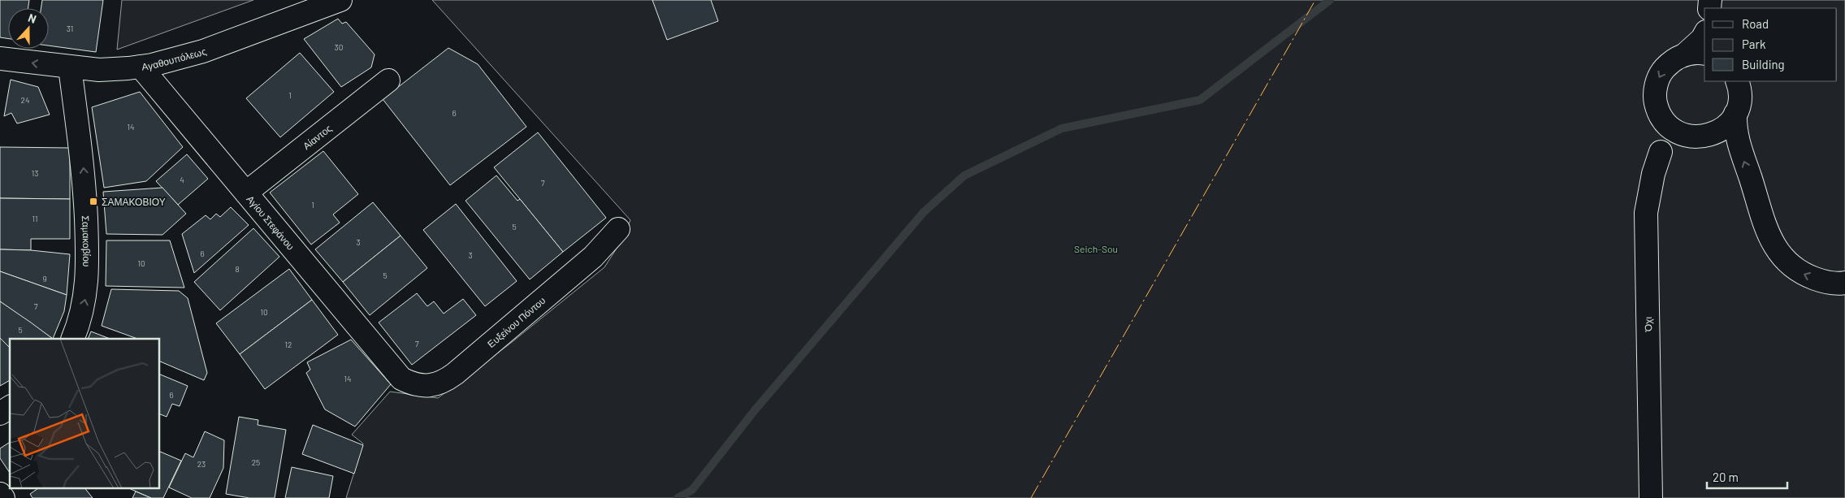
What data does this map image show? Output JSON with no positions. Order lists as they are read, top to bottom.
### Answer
{
  "streets": {
    "main road": [
      "Αγαθουπόλεως",
      "Αίαντος",
      "Αγίου Στεφάνου",
      "Σαμακοβίου",
      "Ευξείνου Πόντου",
      "Όχι"
    ]
  },
  "crossings": [
    ["Αγαθουπόλεως", "Αγίου Στεφάνου"],
    ["Αγαθουπόλεως", "Σαμακοβίου"],
    ["Αίαντος", "Αγίου Στεφάνου"],
    ["Αγίου Στεφάνου", "Ευξείνου Πόντου"]
  ],
  "one_way": ["Σαμακοβίου"],
  "parks": ["Seich-Sou"],
  "places": {
    "transit": ["ΣΑΜΑΚΟΒΙΟΥ"]
  },
  "house_numbers": [
    "31",
    "30",
    "1",
    "24",
    "6",
    "14",
    "13",
    "4",
    "7",
    "1",
    "11",
    "5",
    "3",
    "6",
    "3",
    "10",
    "8",
    "5",
    "9",
    "7",
    "10",
    "5",
    "7",
    "12",
    "14",
    "6",
    "25",
    "23"
  ],
  "legend": ["Road", "Park", "Building"],
  "scale_bar": "20 m",
  "north": "top"
}
